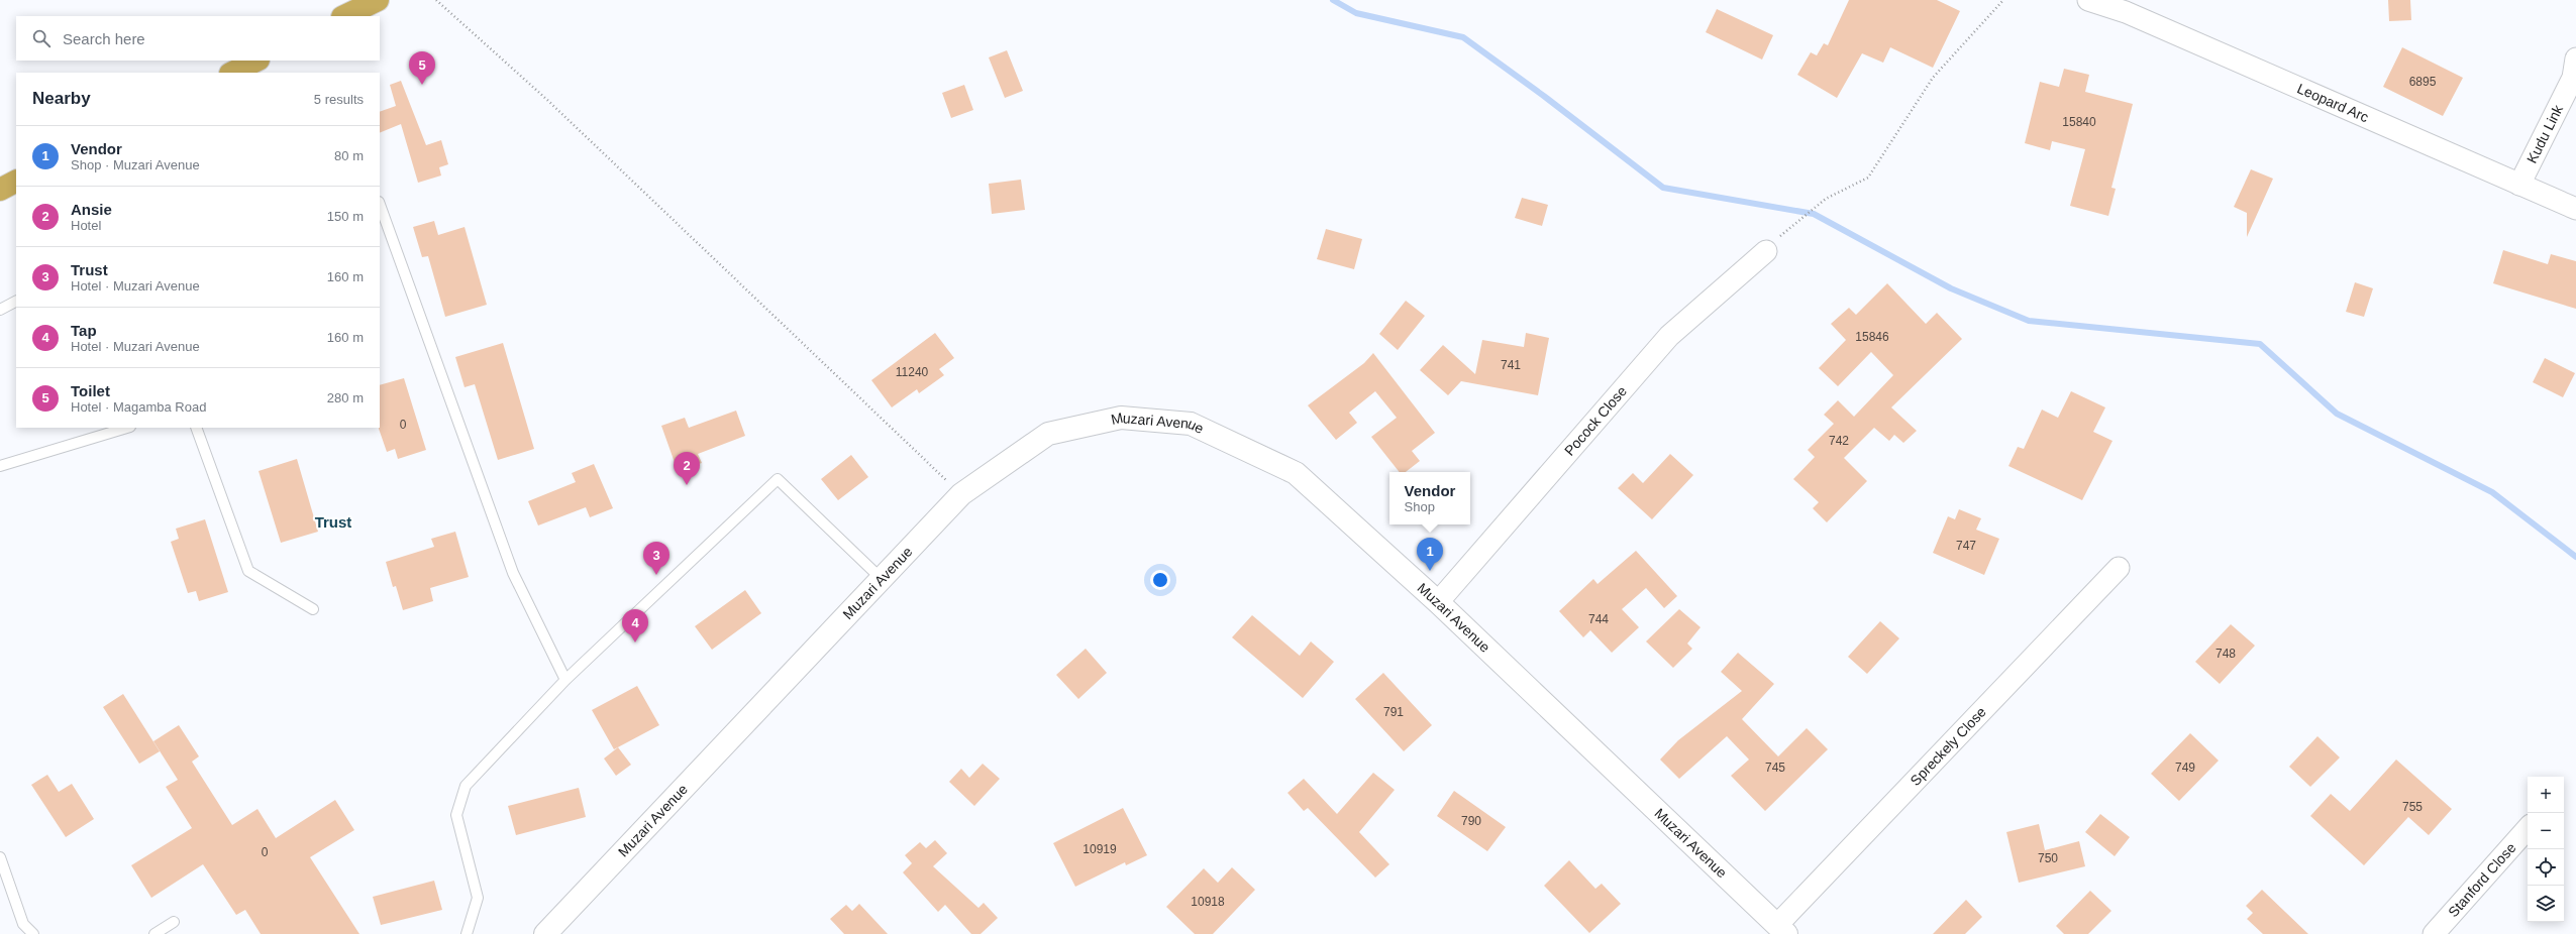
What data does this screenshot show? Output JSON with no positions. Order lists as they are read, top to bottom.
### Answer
{
  "streets": {
    "street": [
      "Leopard Arc",
      "Kudu Link",
      "Pocock Close",
      "Muzari Avenue",
      "Spreckely Close",
      "Stanford Close"
    ]
  },
  "crossings": [
    ["Leopard Arc", "Kudu Link"],
    ["Pocock Close", "Muzari Avenue"],
    ["Muzari Avenue", "Spreckely Close"]
  ],
  "districts": ["Trust"],
  "house_numbers": [
    "6895",
    "15840",
    "15846",
    "741",
    "11240",
    "0",
    "742",
    "747",
    "744",
    "748",
    "791",
    "745",
    "749",
    "755",
    "790",
    "10919",
    "0",
    "750",
    "10918"
  ],
  "page": {
    "search": "Search here",
    "pins": [
      "5",
      "2",
      "1",
      "3",
      "4"
    ],
    "heading": ["Nearby", "5 results"],
    "list": [
      {
        "mark": "1",
        "name": "Vendor",
        "note": "Shop · Muzari Avenue",
        "value": "80 m"
      },
      {
        "mark": "2",
        "name": "Ansie",
        "note": "Hotel",
        "value": "150 m"
      },
      {
        "mark": "3",
        "name": "Trust",
        "note": "Hotel · Muzari Avenue",
        "value": "160 m"
      },
      {
        "mark": "4",
        "name": "Tap",
        "note": "Hotel · Muzari Avenue",
        "value": "160 m"
      },
      {
        "mark": "5",
        "name": "Toilet",
        "note": "Hotel · Magamba Road",
        "value": "280 m"
      }
    ],
    "popup": ["Vendor", "Shop"],
    "map_buttons": ["+", "−"]
  }
}
